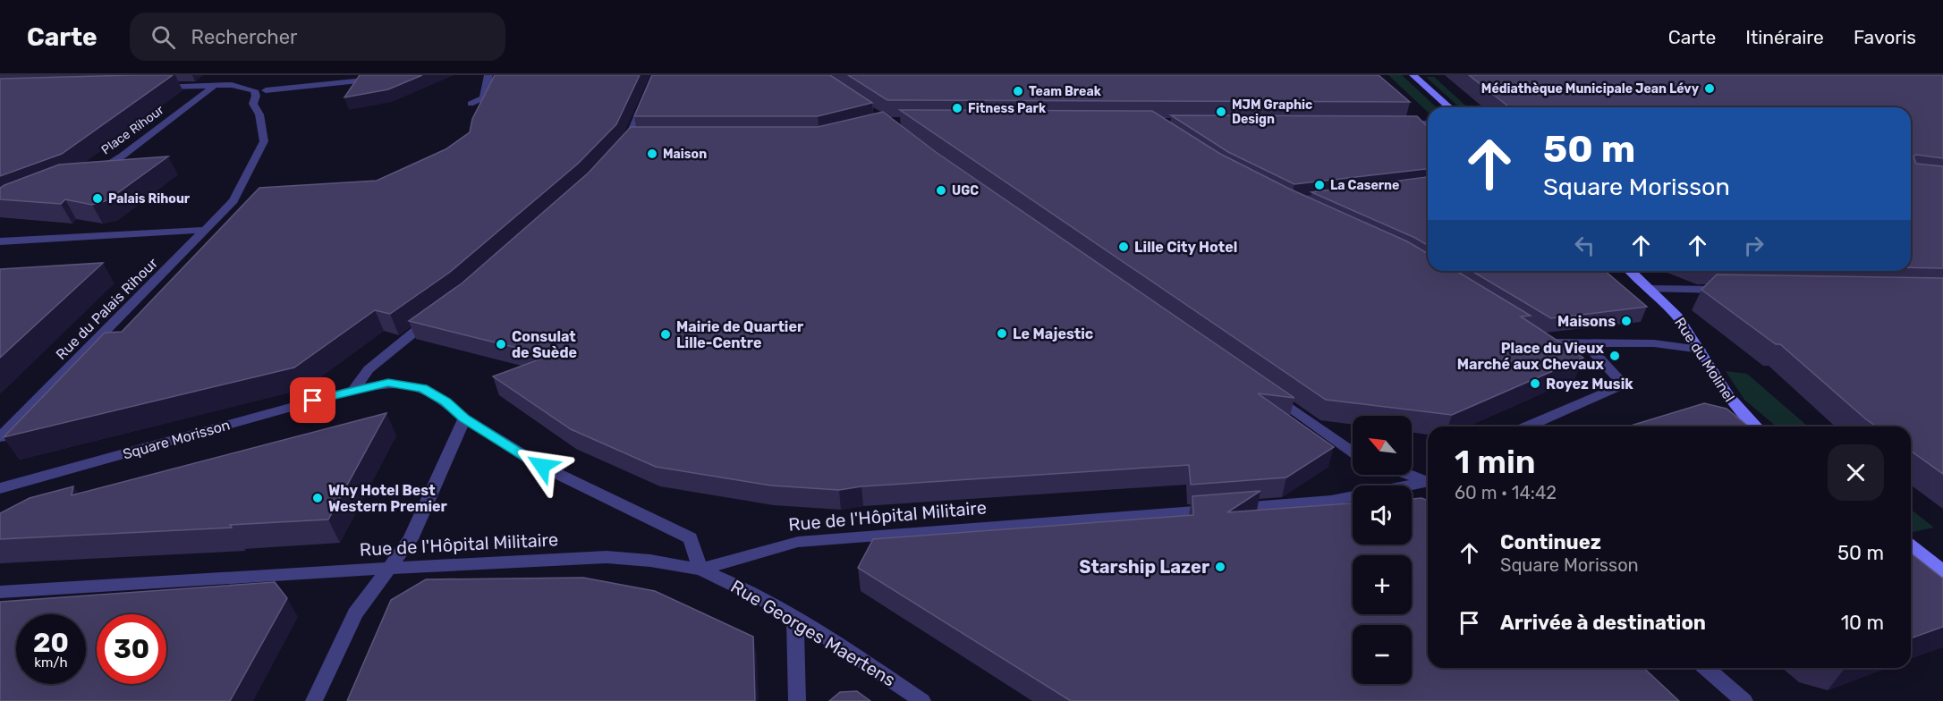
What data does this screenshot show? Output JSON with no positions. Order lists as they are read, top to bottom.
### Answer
{
  "streets": {
    "street": [
      "Place Rihour",
      "Rue du Palais Rihour",
      "Rue du Molinel",
      "Square Morisson",
      "Rue de l'Hôpital Militaire",
      "Rue Georges Maertens"
    ]
  },
  "crossings": [
    ["Square Morisson", "Rue de l'Hôpital Militaire"],
    ["Square Morisson", "Rue Georges Maertens"],
    ["Rue de l'Hôpital Militaire", "Rue Georges Maertens"]
  ],
  "places": [
    "Médiathèque Municipale Jean Lévy",
    "Team Break",
    "Fitness Park",
    "MJM Graphic Design",
    "Maison",
    "La Caserne",
    "UGC",
    "Palais Rihour",
    "Lille City Hotel",
    "Maisons",
    "Le Majestic",
    "Mairie de Quartier Lille-Centre",
    "Consulat de Suède",
    "Place du Vieux Marché aux Chevaux",
    "Royez Musik",
    "Why Hotel Best Western Premier",
    "Starship Lazer"
  ],
  "north": "top left",
  "page": {
    "header": "Carte",
    "search": "Rechercher",
    "nav": ["Carte", "Itinéraire", "Favoris"],
    "turn": ["50 m", "Square Morisson"],
    "map_buttons": ["+", "−"],
    "heading": ["1 min", "60 m · 14:42"],
    "list": [
      {
        "name": "Continuez",
        "note": "Square Morisson",
        "value": "50 m"
      },
      {
        "name": "Arrivée à destination",
        "value": "10 m"
      }
    ],
    "speed": "20 km/h",
    "limit": "30"
  }
}
